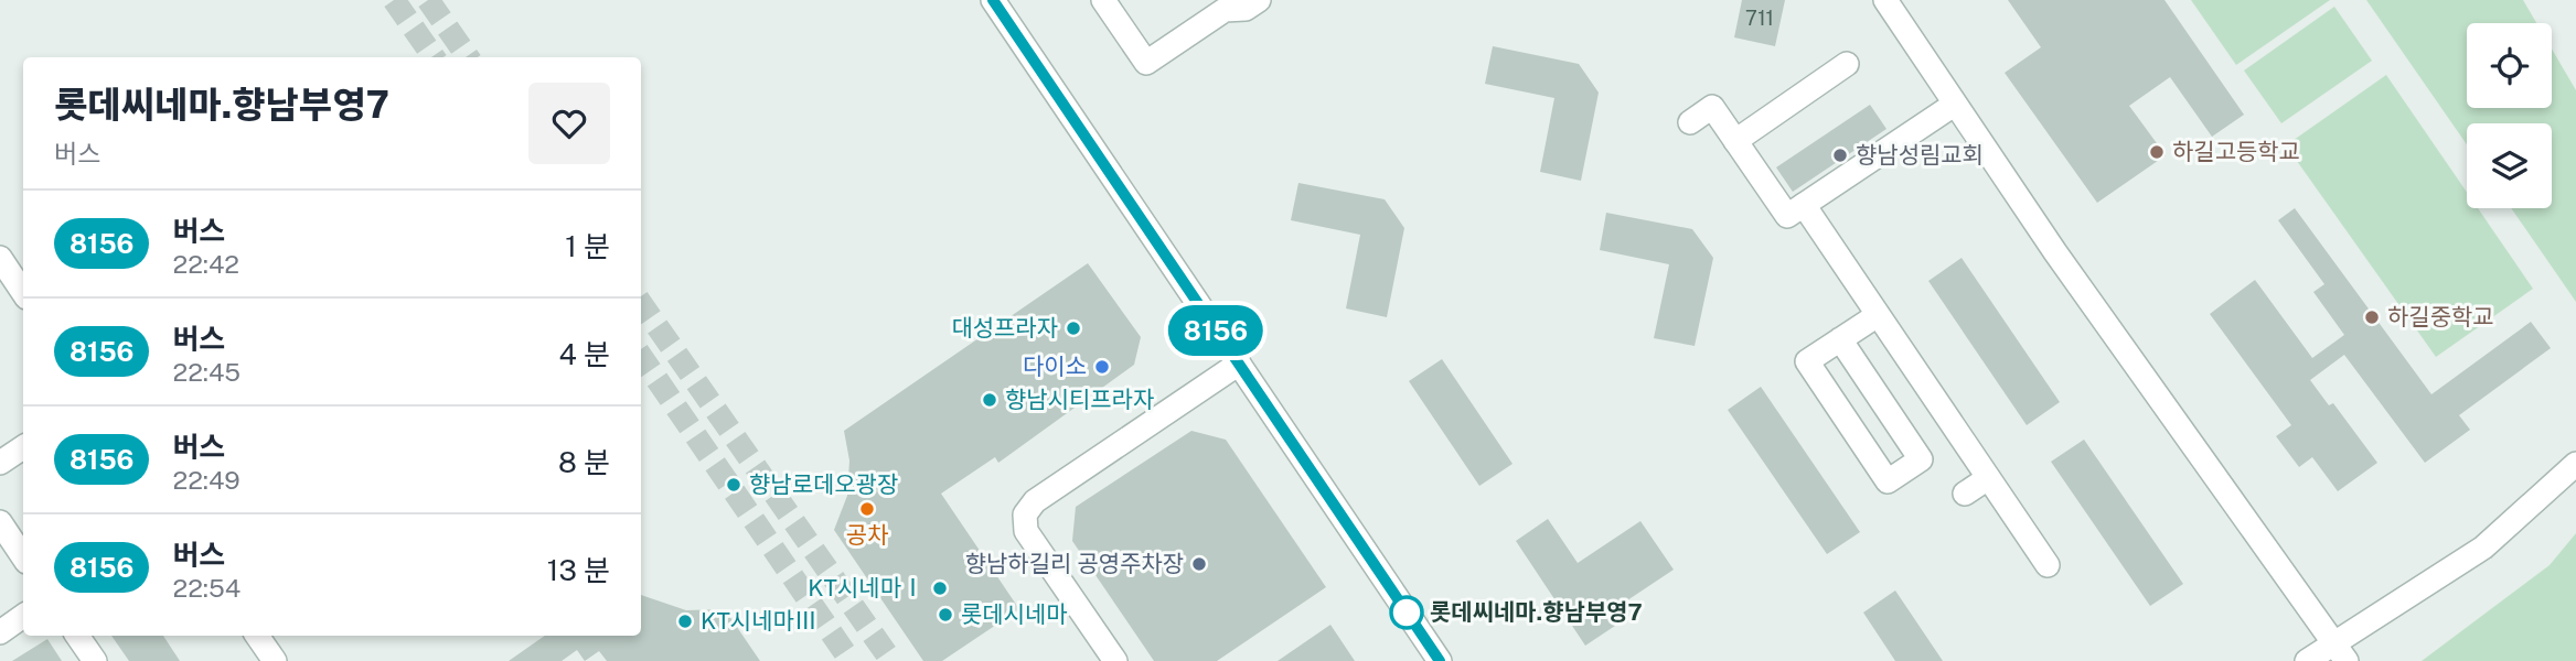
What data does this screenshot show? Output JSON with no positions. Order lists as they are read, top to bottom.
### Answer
{
  "places": [
    "하길고등학교",
    "향남성림교회",
    "하길중학교",
    "대성프라자",
    "다이소",
    "향남시티프라자",
    "향남로데오광장",
    "공차",
    "향남하길리 공영주차장",
    "KT시네마Ⅰ",
    "롯데씨네마.향남부영7",
    "롯데시네마",
    "KT시네마Ⅲ"
  ],
  "lines": ["bus line 8156"],
  "house_numbers": ["711"],
  "page": {
    "on_map": "8156",
    "heading": ["롯데씨네마.향남부영7", "버스"],
    "list": [
      {
        "mark": "8156",
        "name": "버스",
        "note": "22:42",
        "value": "1 분"
      },
      {
        "mark": "8156",
        "name": "버스",
        "note": "22:45",
        "value": "4 분"
      },
      {
        "mark": "8156",
        "name": "버스",
        "note": "22:49",
        "value": "8 분"
      },
      {
        "mark": "8156",
        "name": "버스",
        "note": "22:54",
        "value": "13 분"
      }
    ]
  }
}
